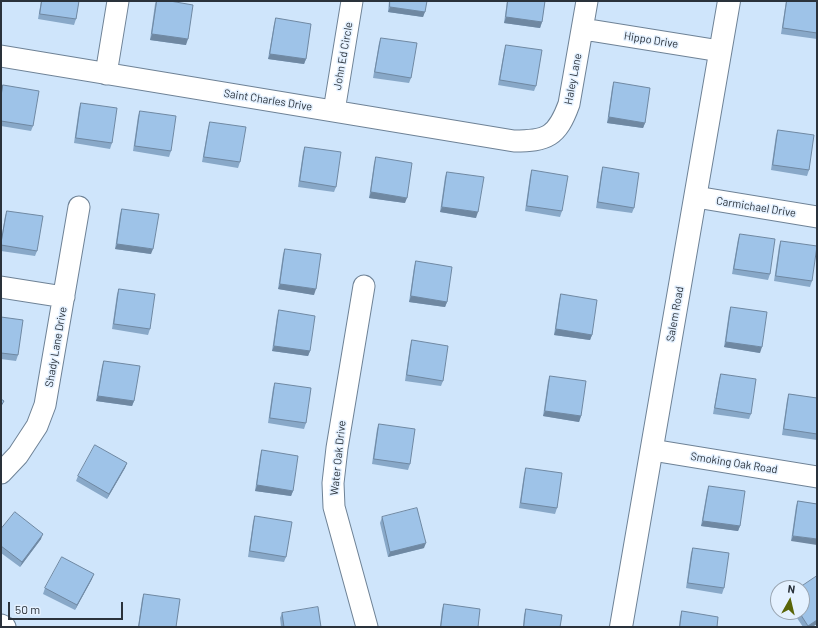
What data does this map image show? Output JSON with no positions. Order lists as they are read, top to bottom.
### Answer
{
  "streets": {
    "main road": ["Salem Road"],
    "street": [
      "Hippo Drive",
      "John Ed Circle",
      "Haley Lane",
      "Saint Charles Drive",
      "Carmichael Drive",
      "Shady Lane Drive",
      "Water Oak Drive",
      "Smoking Oak Road"
    ]
  },
  "crossings": [
    ["Hippo Drive", "Haley Lane"],
    ["Hippo Drive", "Salem Road"],
    ["John Ed Circle", "Saint Charles Drive"],
    ["Haley Lane", "Saint Charles Drive"],
    ["Carmichael Drive", "Salem Road"],
    ["Salem Road", "Smoking Oak Road"]
  ],
  "scale_bar": "50 m",
  "north": "top"
}
